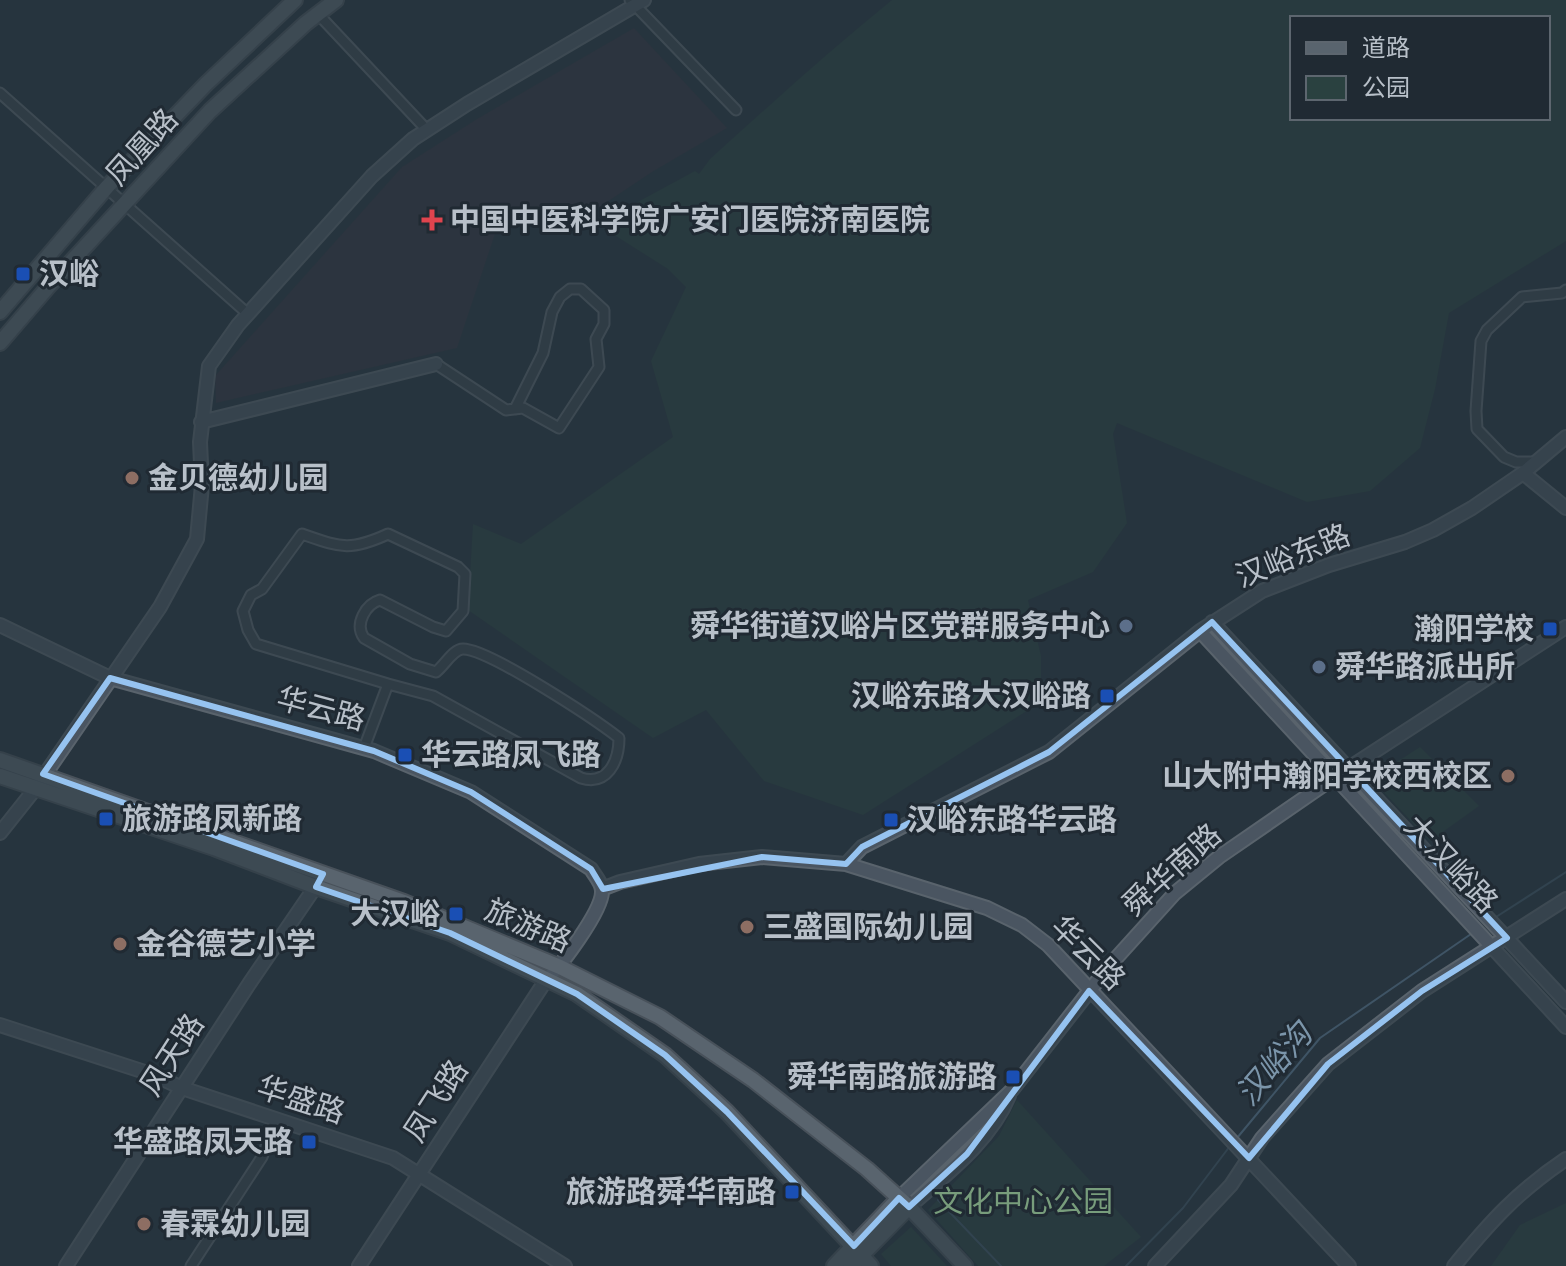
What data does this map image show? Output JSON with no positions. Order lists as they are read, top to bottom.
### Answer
{
  "streets": {
    "main road": ["凤凰路", "舜华南路", "旅游路"],
    "street": [
      "汉峪东路",
      "华云路",
      "大汉峪路",
      "风天路",
      "华盛路",
      "凤飞路"
    ]
  },
  "crossings": [
    ["汉峪东路", "华云路"],
    ["汉峪东路", "大汉峪路"],
    ["华云路", "舜华南路"],
    ["大汉峪路", "舜华南路"],
    ["舜华南路", "旅游路"],
    ["旅游路", "风天路"],
    ["旅游路", "凤飞路"],
    ["风天路", "华盛路"],
    ["华盛路", "凤飞路"]
  ],
  "water": ["汉峪沟"],
  "parks": ["文化中心公园"],
  "places": {
    "health": ["中国中医科学院广安门医院济南医院"],
    "transit": [
      "汉峪",
      "瀚阳学校",
      "汉峪东路大汉峪路",
      "华云路凤飞路",
      "旅游路凤新路",
      "汉峪东路华云路",
      "大汉峪",
      "舜华南路旅游路",
      "华盛路凤天路",
      "旅游路舜华南路"
    ],
    "other": [
      "金贝德幼儿园",
      "舜华街道汉峪片区党群服务中心",
      "舜华路派出所",
      "山大附中瀚阳学校西校区",
      "三盛国际幼儿园",
      "金谷德艺小学",
      "春霖幼儿园"
    ]
  },
  "legend": ["道路", "公园"]
}
